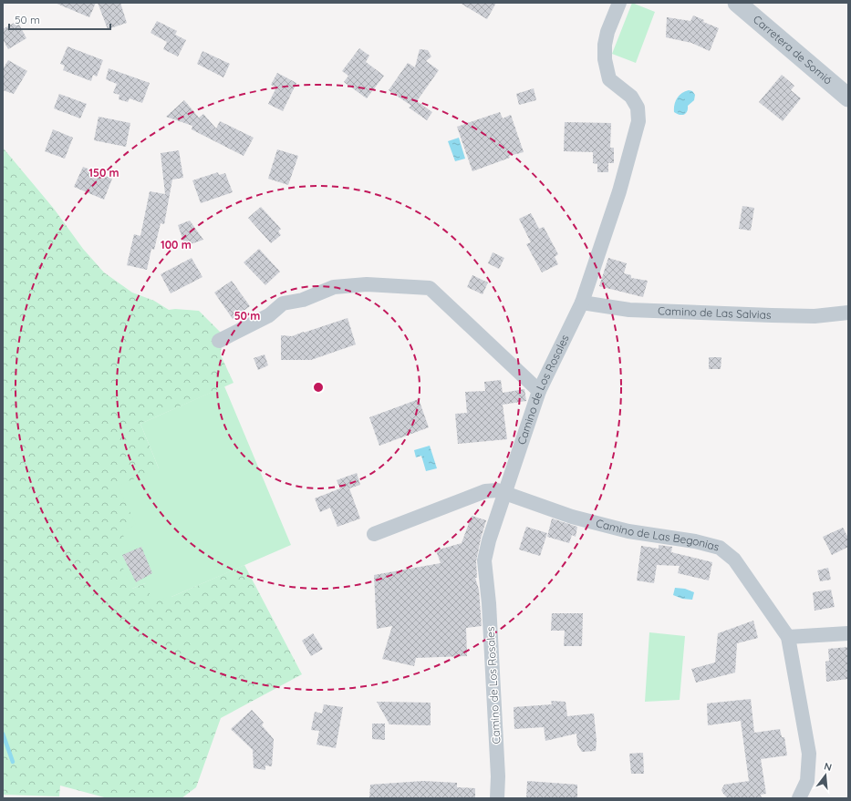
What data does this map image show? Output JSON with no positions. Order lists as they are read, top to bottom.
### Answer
{
  "streets": {
    "street": [
      "Carretera de Somió",
      "Camino de Las Salvias",
      "Camino de Los Rosales",
      "Camino de Las Begonias"
    ]
  },
  "crossings": [
    ["Camino de Las Salvias", "Camino de Los Rosales"],
    ["Camino de Los Rosales", "Camino de Las Begonias"]
  ],
  "scale_bar": "50 m",
  "north": "top",
  "rings": ["150 m", "100 m", "50 m"]
}
